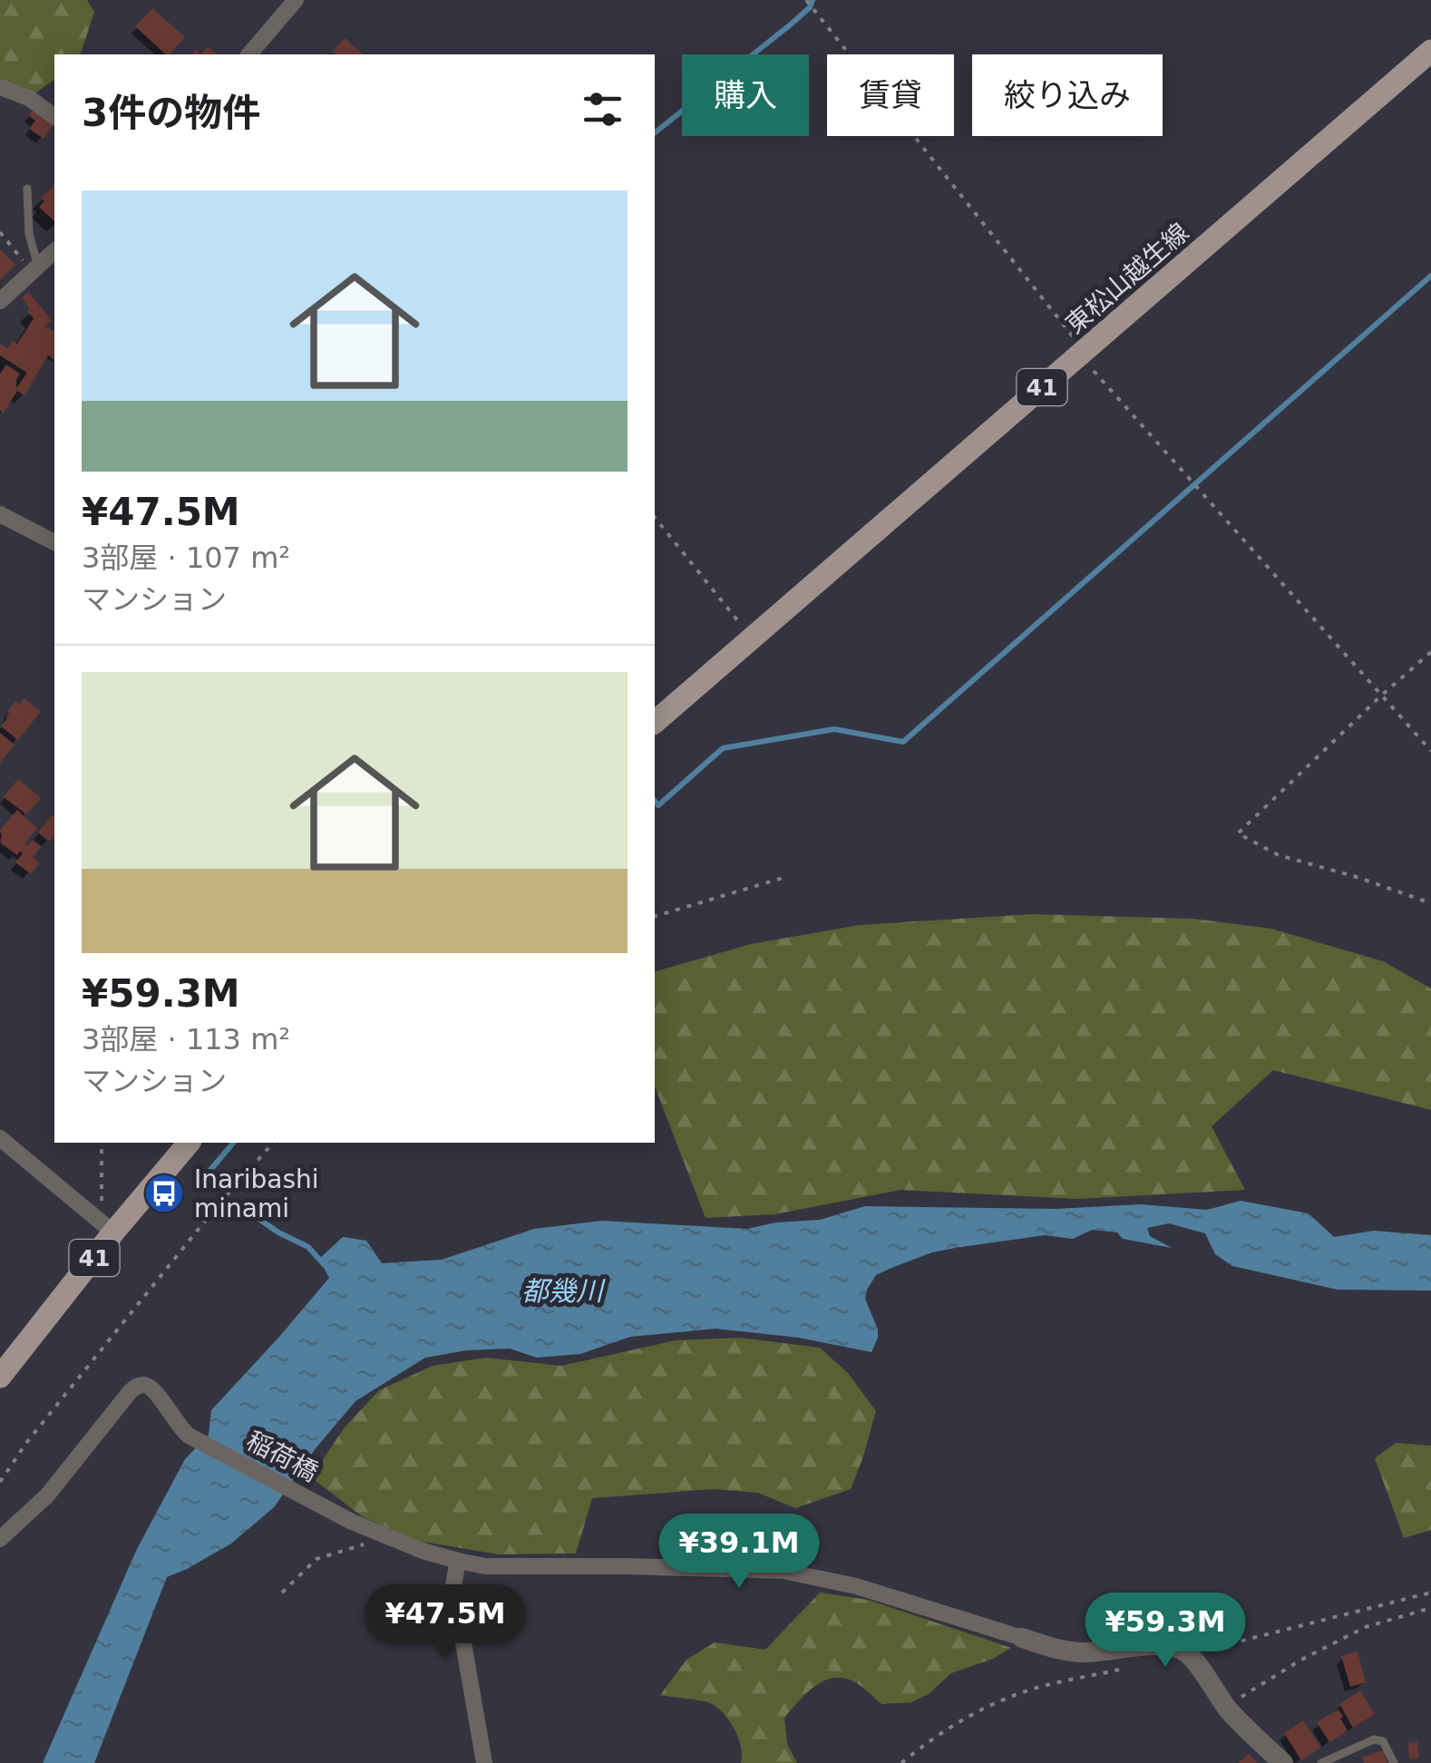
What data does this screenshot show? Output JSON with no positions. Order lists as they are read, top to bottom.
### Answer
{
  "streets": {
    "main road": ["東松山越生線", "41"],
    "street": ["稲荷橋"]
  },
  "water": ["都幾川"],
  "places": {
    "bus stop": ["Inaribashi minami"]
  },
  "page": {
    "chip": ["購入", "賃貸", "絞り込み"],
    "heading": "3件の物件",
    "list": [
      {
        "name": "¥47.5M",
        "note": "3部屋 · 107 m² · マンション"
      },
      {
        "name": "¥59.3M",
        "note": "3部屋 · 113 m² · マンション"
      }
    ],
    "price": ["¥39.1M", "¥47.5M", "¥59.3M"]
  }
}
